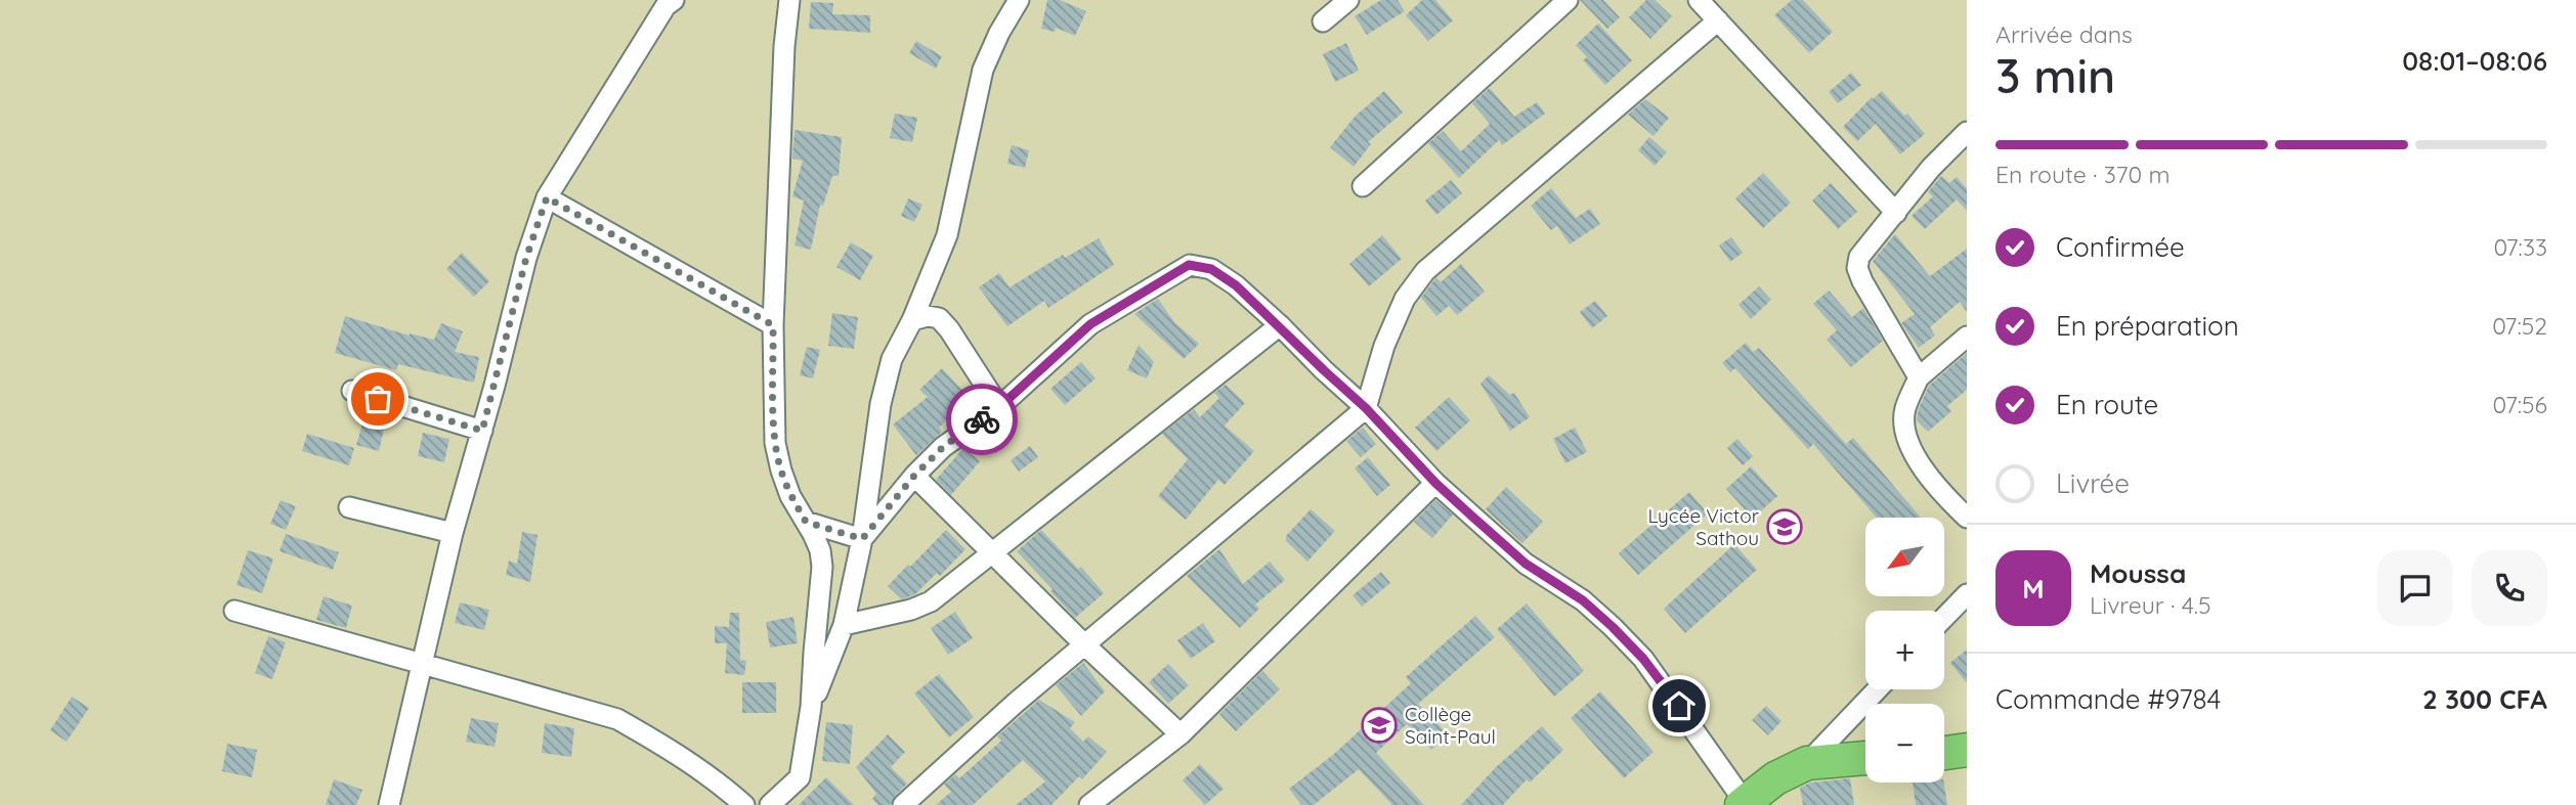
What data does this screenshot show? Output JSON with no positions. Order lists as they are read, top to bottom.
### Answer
{
  "places": {
    "school or university": ["Lycée Victor Sathou", "Collège Saint-Paul"]
  },
  "north": "bottom left",
  "page": {
    "heading": ["3 min", "Arrivée dans", "08:01–08:06"],
    "panel": [
      "Moussa",
      "Livreur · 4.5",
      "Commande #9784",
      "2 300 CFA"
    ],
    "bar": "En route · 370 m",
    "list": [
      ["Confirmée", "07:33"],
      ["En préparation", "07:52"],
      ["En route", "07:56"],
      "Livrée"
    ],
    "map_buttons": ["+", "−"],
    "round": "M"
  }
}
